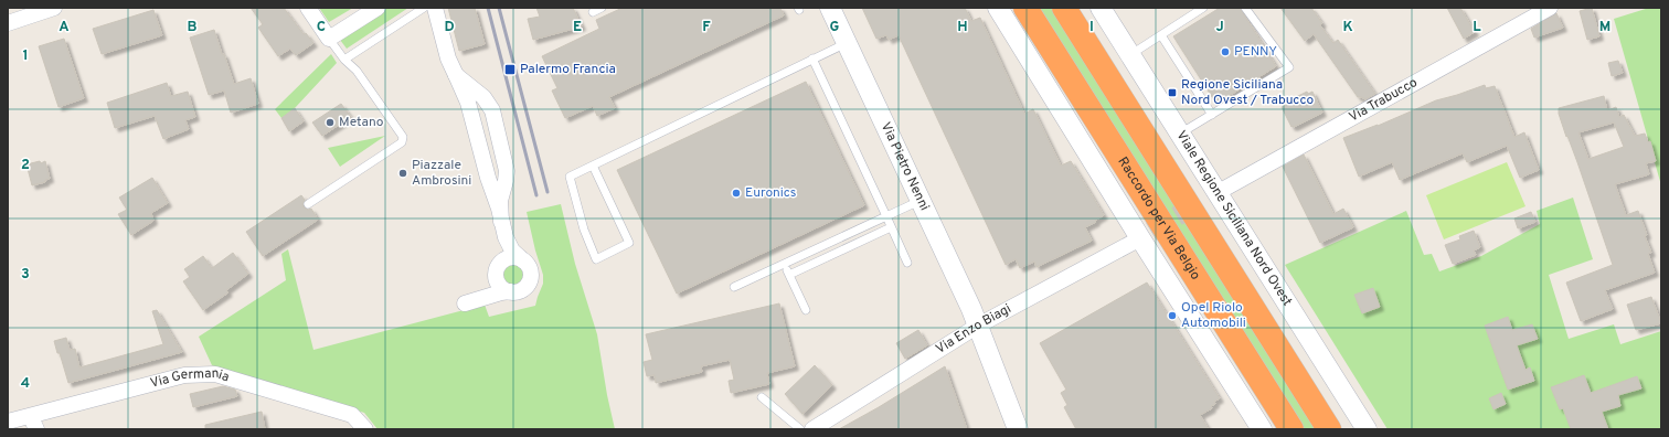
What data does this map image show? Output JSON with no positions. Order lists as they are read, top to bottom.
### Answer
{
  "streets": {
    "highway": ["Raccordo per Via Belgio"],
    "street": [
      "Via Trabucco",
      "Via Pietro Nenni",
      "Viale Regione Siciliana Nord Ovest",
      "Via Enzo Biagi",
      "Via Germania"
    ]
  },
  "crossings": [
    ["Via Trabucco", "Viale Regione Siciliana Nord Ovest"],
    ["Via Pietro Nenni", "Via Enzo Biagi"]
  ],
  "places": {
    "other": [
      "PENNY",
      "Metano",
      "Piazzale Ambrosini",
      "Euronics",
      "Opel Riolo Automobili"
    ],
    "transit": ["Palermo Francia", "Regione Siciliana Nord Ovest / Trabucco"]
  },
  "grid": {
    "columns": [
      "A",
      "B",
      "C",
      "D",
      "E",
      "F",
      "G",
      "H",
      "I",
      "J",
      "K",
      "L",
      "M"
    ],
    "rows": [
      "1",
      "2",
      "3",
      "4"
    ]
  }
}
